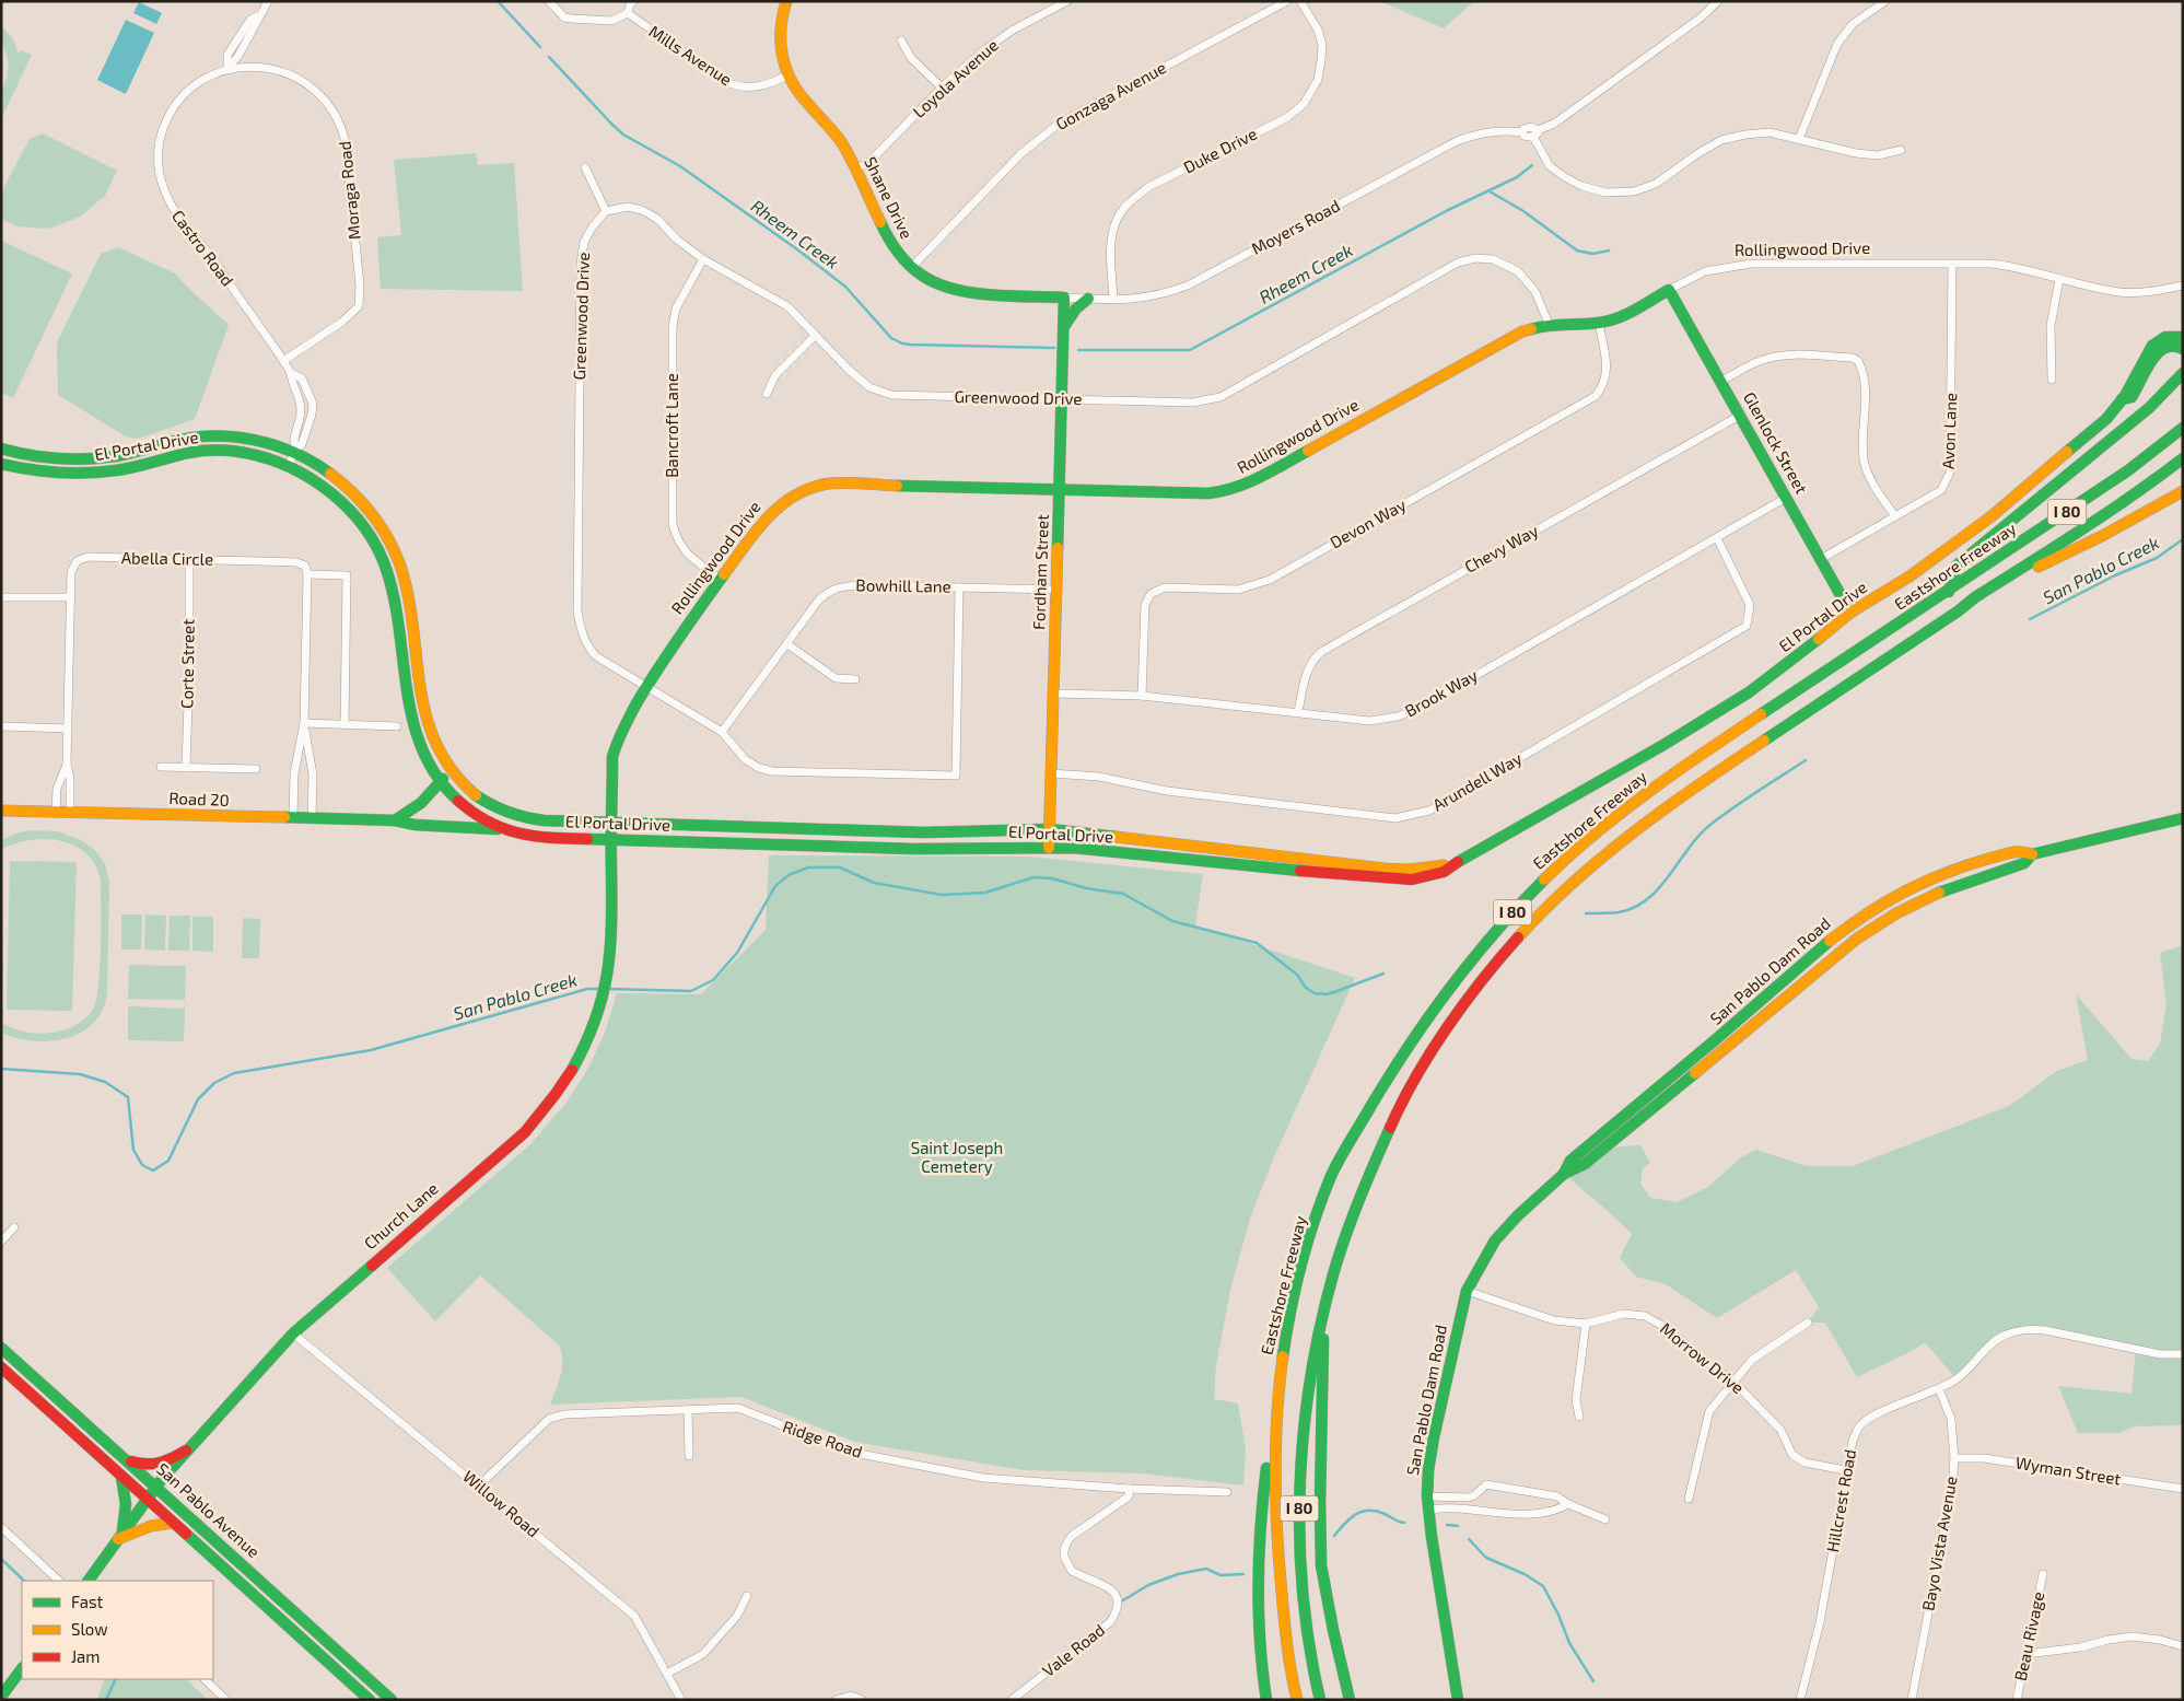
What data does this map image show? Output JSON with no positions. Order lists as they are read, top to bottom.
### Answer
{
  "streets": {
    "main road": [
      "Shane Drive",
      "Rollingwood Drive",
      "Glenlock Street",
      "El Portal Drive",
      "I 80",
      "Eastshore Freeway",
      "Fordham Street",
      "Road 20",
      "San Pablo Dam Road",
      "Church Lane",
      "San Pablo Avenue"
    ],
    "street": [
      "Mills Avenue",
      "Loyola Avenue",
      "Gonzaga Avenue",
      "Duke Drive",
      "Moraga Road",
      "Moyers Road",
      "Castro Road",
      "Greenwood Drive",
      "Bancroft Lane",
      "Avon Lane",
      "Devon Way",
      "Chevy Way",
      "Abella Circle",
      "Bowhill Lane",
      "Corte Street",
      "Brook Way",
      "Arundell Way",
      "Morrow Drive",
      "Ridge Road",
      "Wyman Street",
      "Hillcrest Road",
      "Willow Road",
      "Bayo Vista Avenue",
      "Beau Rivage",
      "Vale Road"
    ]
  },
  "crossings": [
    ["Mills Avenue", "Shane Drive"],
    ["Loyola Avenue", "Shane Drive"],
    ["Gonzaga Avenue", "Shane Drive"],
    ["Duke Drive", "Moyers Road"],
    ["Moraga Road", "Castro Road"],
    ["Shane Drive", "Moyers Road"],
    ["Shane Drive", "Fordham Street"],
    ["Moyers Road", "Fordham Street"],
    ["Castro Road", "El Portal Drive"],
    ["Rollingwood Drive", "Greenwood Drive"],
    ["Rollingwood Drive", "Bancroft Lane"],
    ["Rollingwood Drive", "Avon Lane"],
    ["Rollingwood Drive", "Glenlock Street"],
    ["Rollingwood Drive", "El Portal Drive"],
    ["Rollingwood Drive", "Devon Way"],
    ["Rollingwood Drive", "Fordham Street"],
    ["Rollingwood Drive", "Church Lane"],
    ["Greenwood Drive", "Bancroft Lane"],
    ["Greenwood Drive", "Fordham Street"],
    ["Greenwood Drive", "Bowhill Lane"],
    ["Avon Lane", "Glenlock Street"],
    ["Glenlock Street", "El Portal Drive"],
    ["Glenlock Street", "Chevy Way"],
    ["Glenlock Street", "Brook Way"],
    ["El Portal Drive", "Fordham Street"],
    ["El Portal Drive", "Road 20"],
    ["El Portal Drive", "Church Lane"],
    ["Devon Way", "Brook Way"],
    ["Chevy Way", "Brook Way"],
    ["Abella Circle", "Corte Street"],
    ["Abella Circle", "Road 20"],
    ["Fordham Street", "Bowhill Lane"],
    ["Fordham Street", "Brook Way"],
    ["Fordham Street", "Arundell Way"],
    ["Brook Way", "Arundell Way"],
    ["San Pablo Dam Road", "Morrow Drive"],
    ["Church Lane", "Willow Road"],
    ["Church Lane", "San Pablo Avenue"],
    ["Morrow Drive", "Hillcrest Road"],
    ["Ridge Road", "Willow Road"],
    ["Ridge Road", "Vale Road"],
    ["Wyman Street", "Bayo Vista Avenue"],
    ["Hillcrest Road", "Bayo Vista Avenue"]
  ],
  "water": ["Rheem Creek", "San Pablo Creek"],
  "parks": ["Saint Joseph Cemetery"],
  "legend": ["Fast", "Slow", "Jam"]
}
